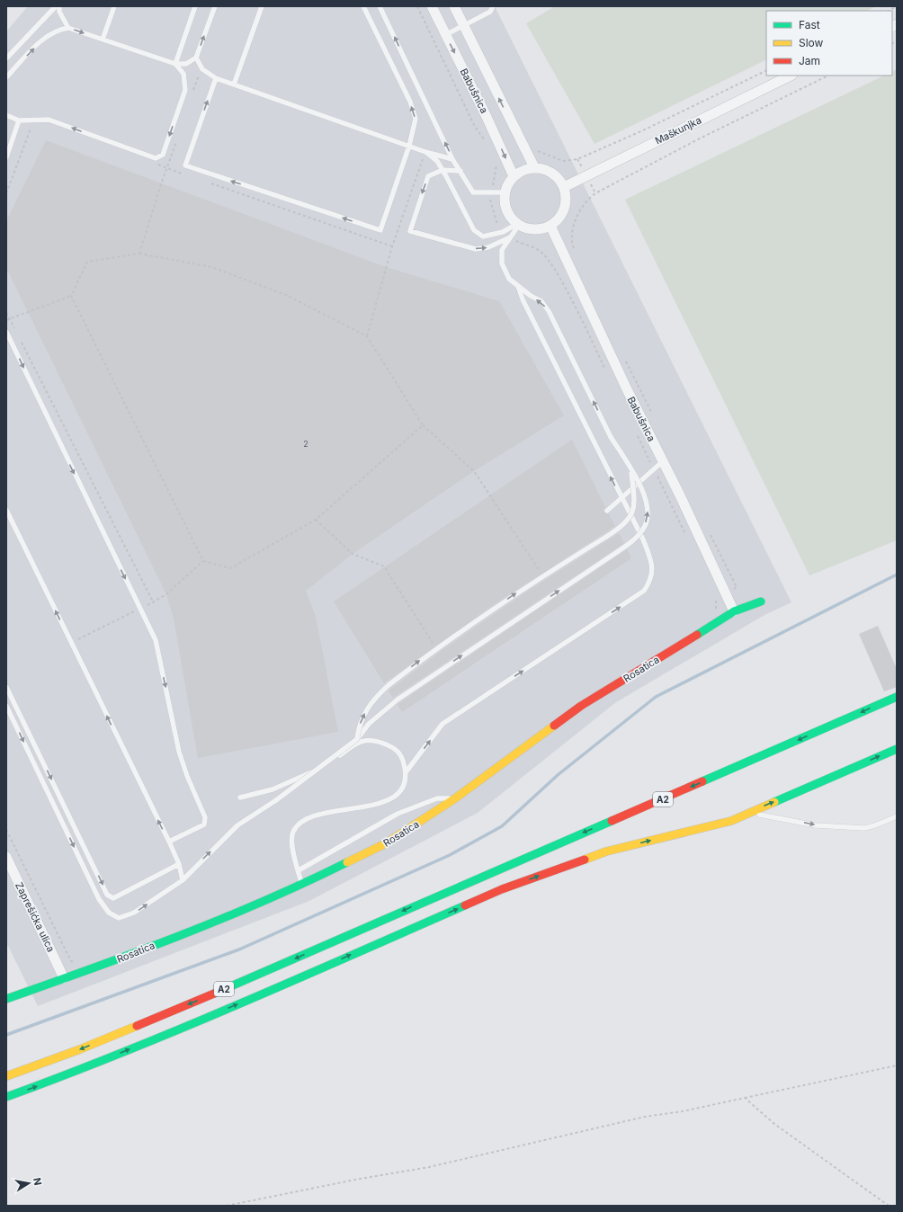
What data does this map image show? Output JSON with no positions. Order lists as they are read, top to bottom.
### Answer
{
  "streets": {
    "main road": ["Rosatica", "A2"],
    "street": ["Babušnica", "Maškunjka", "Zaprešićka ulica"]
  },
  "crossings": [
    ["Babušnica", "Maškunjka"],
    ["Babušnica", "Rosatica"],
    ["Rosatica", "Zaprešićka ulica"]
  ],
  "house_numbers": ["2"],
  "legend": ["Fast", "Slow", "Jam"],
  "north": "right"
}
